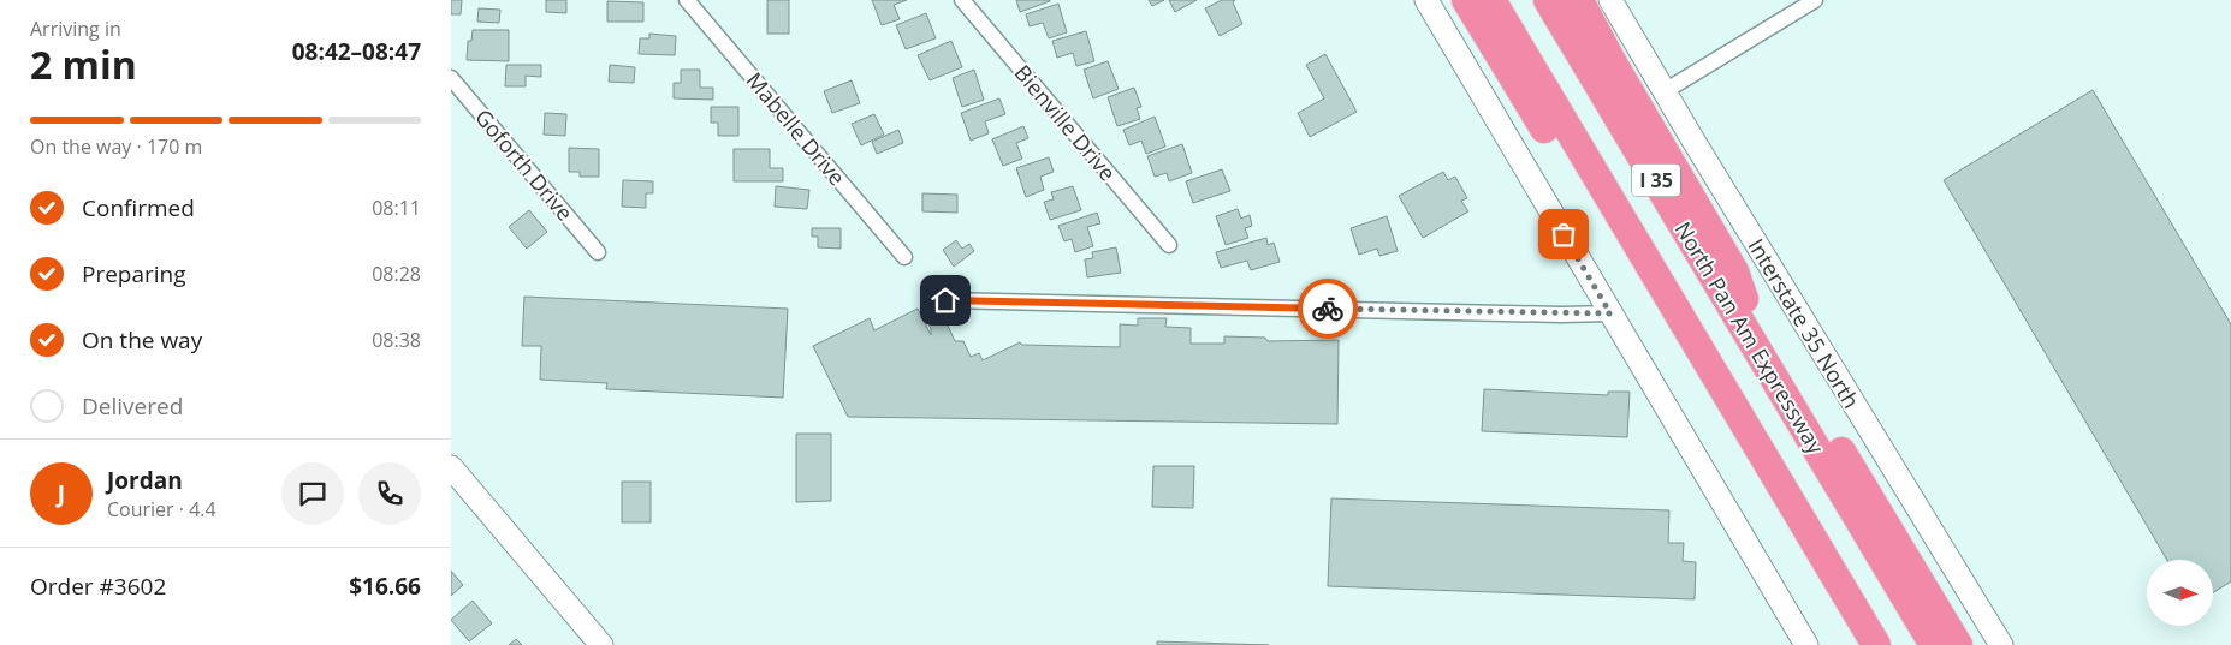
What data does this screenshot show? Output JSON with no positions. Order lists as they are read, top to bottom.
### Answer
{
  "streets": {
    "highway": ["I 35", "North Pan Am Expressway"],
    "main road": ["Interstate 35 North"],
    "street": ["Bienville Drive", "Mabelle Drive", "Goforth Drive"]
  },
  "north": "right",
  "page": {
    "heading": ["2 min", "Arriving in", "08:42–08:47"],
    "panel": [
      "Jordan",
      "Courier · 4.4",
      "Order #3602",
      "$16.66"
    ],
    "bar": "On the way · 170 m",
    "list": [
      ["Confirmed", "08:11"],
      ["Preparing", "08:28"],
      ["On the way", "08:38"],
      "Delivered"
    ],
    "round": "J"
  }
}
